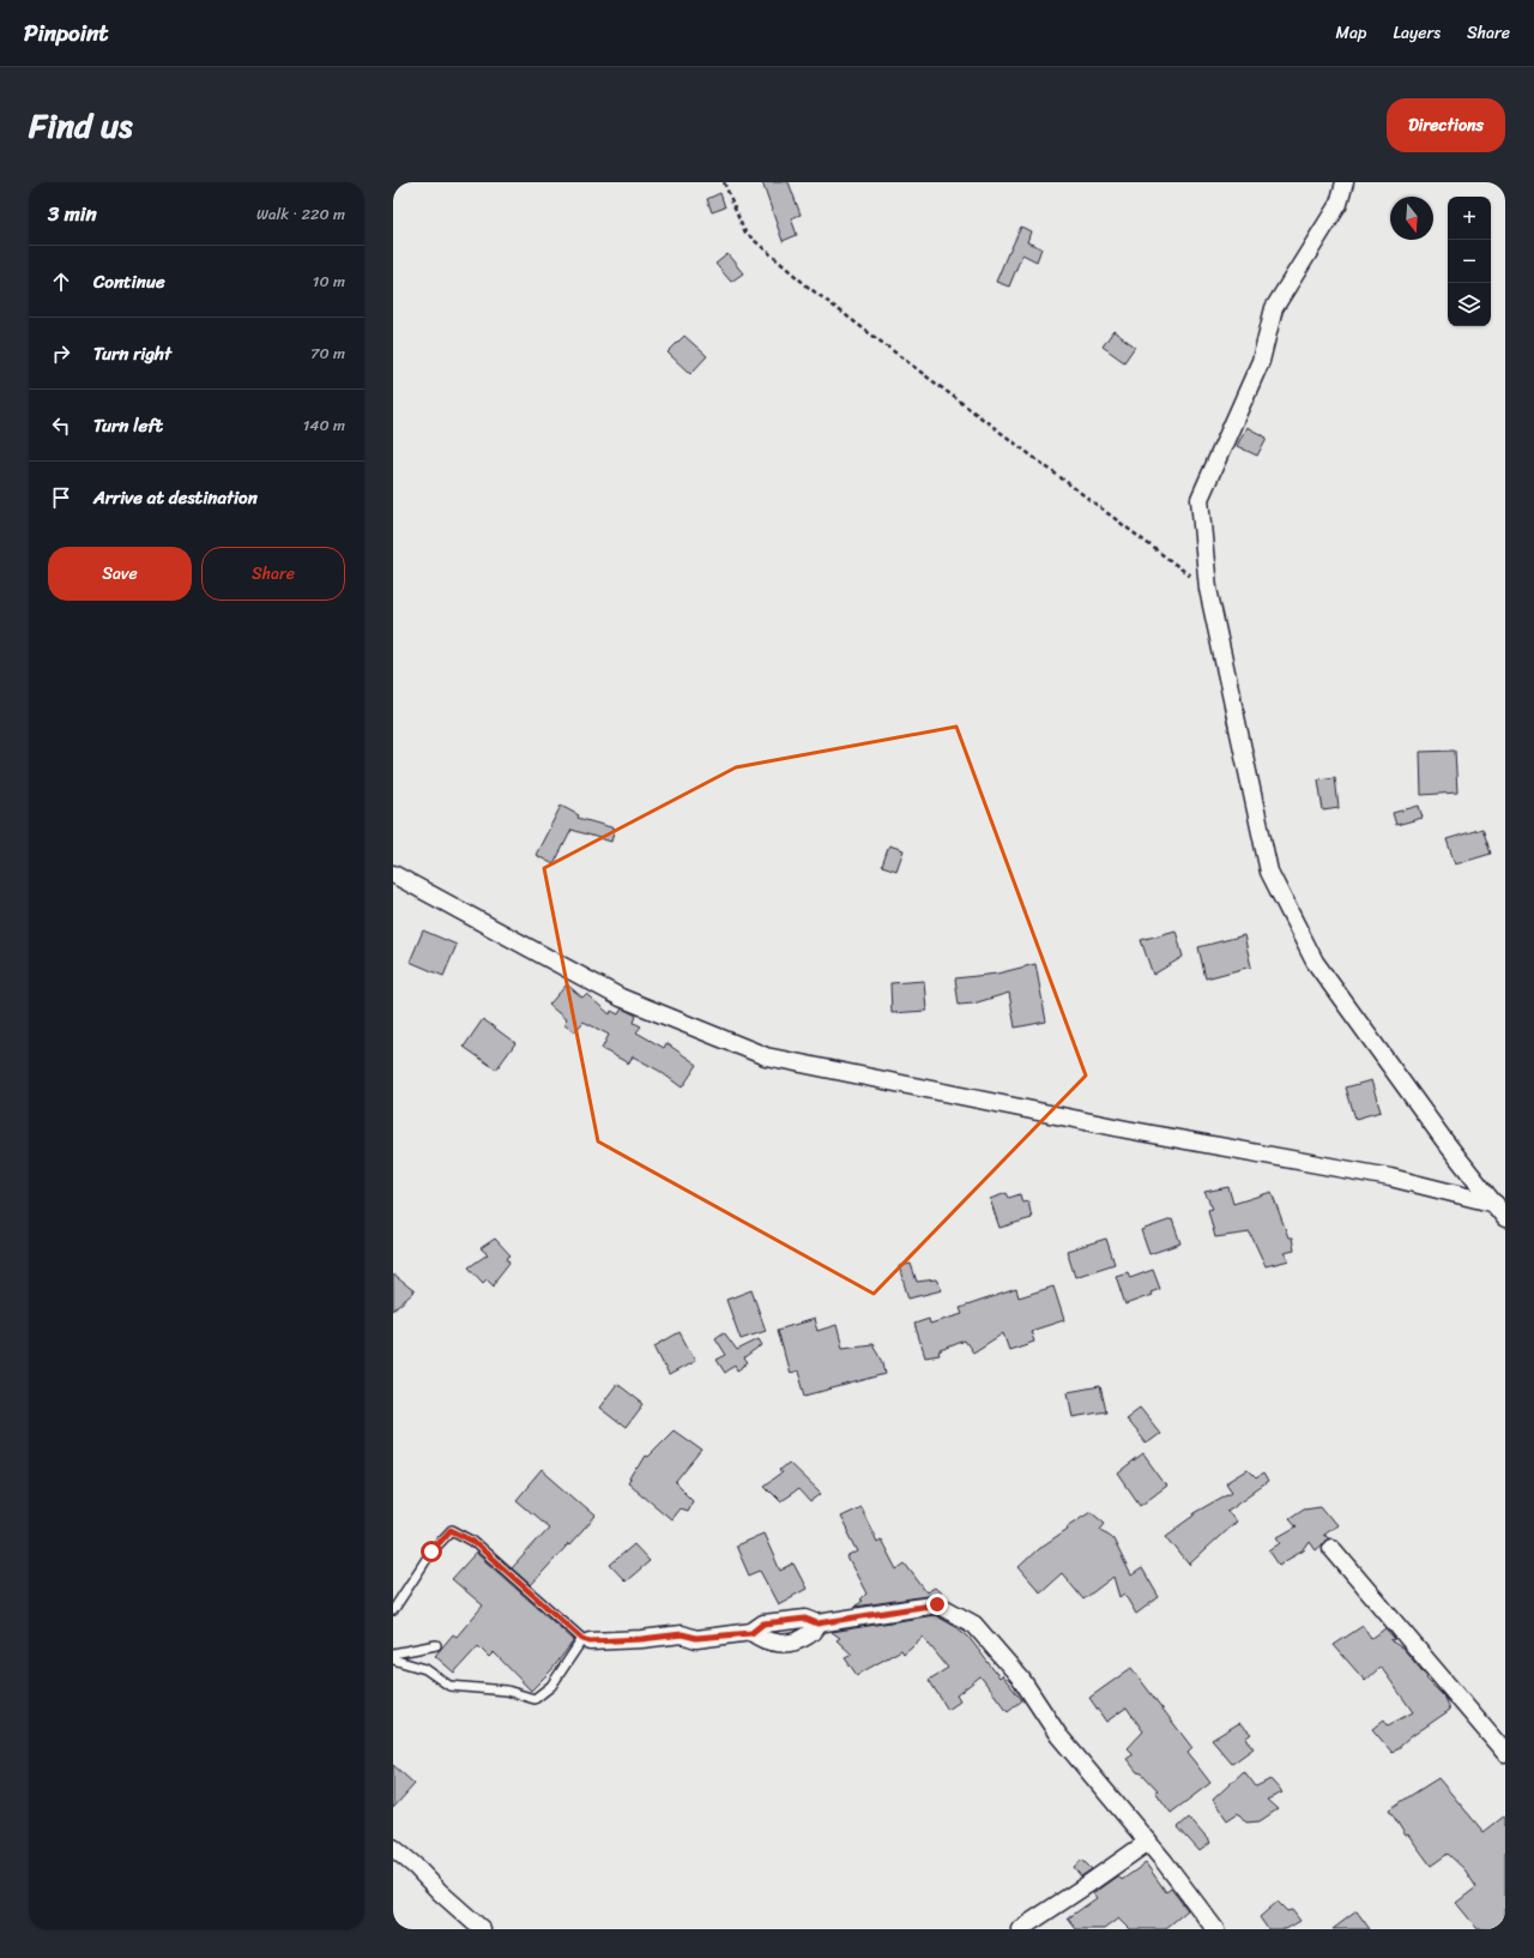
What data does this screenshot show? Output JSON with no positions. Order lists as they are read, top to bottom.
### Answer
{
  "north": "bottom",
  "page": {
    "header": "Pinpoint",
    "nav": ["Map", "Layers", "Share"],
    "title": "Find us",
    "buttons": [
      "Directions",
      ["Save", "Share"]
    ],
    "heading": ["3 min", "Walk · 220 m"],
    "map_buttons": ["+", "−"],
    "list": [
      ["Continue", "10 m"],
      ["Turn right", "70 m"],
      ["Turn left", "140 m"],
      "Arrive at destination"
    ]
  }
}
